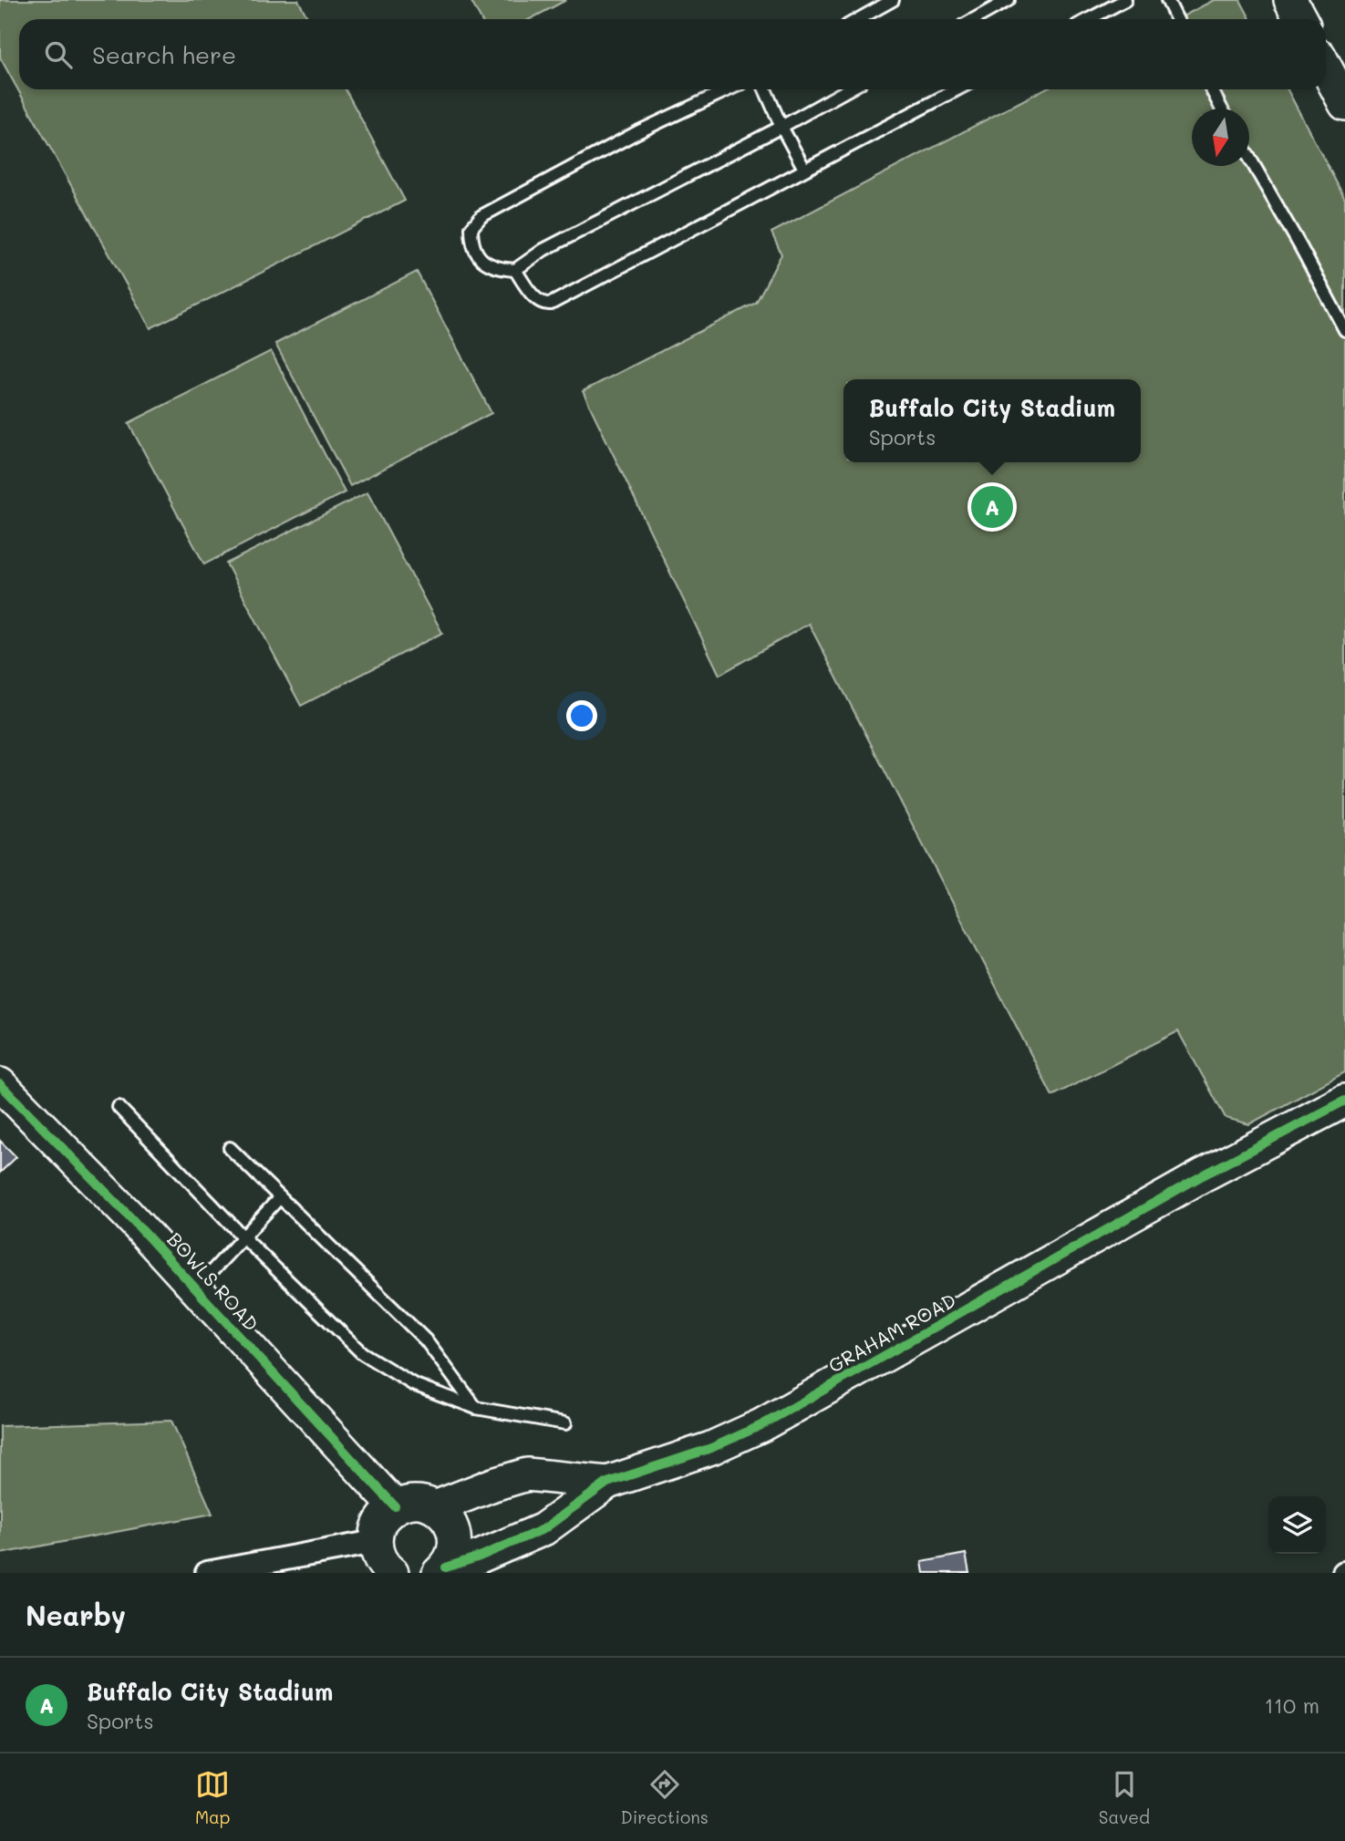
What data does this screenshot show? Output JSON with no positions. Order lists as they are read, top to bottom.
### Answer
{
  "streets": {
    "street": ["BOWLS ROAD", "GRAHAM ROAD"]
  },
  "north": "bottom",
  "page": {
    "search": "Search here",
    "popup": ["Buffalo City Stadium", "Sports"],
    "pins": "A",
    "heading": "Nearby",
    "list": [
      {
        "mark": "A",
        "name": "Buffalo City Stadium",
        "note": "Sports",
        "value": "110 m"
      }
    ],
    "nav": ["Map", "Directions", "Saved"]
  }
}
